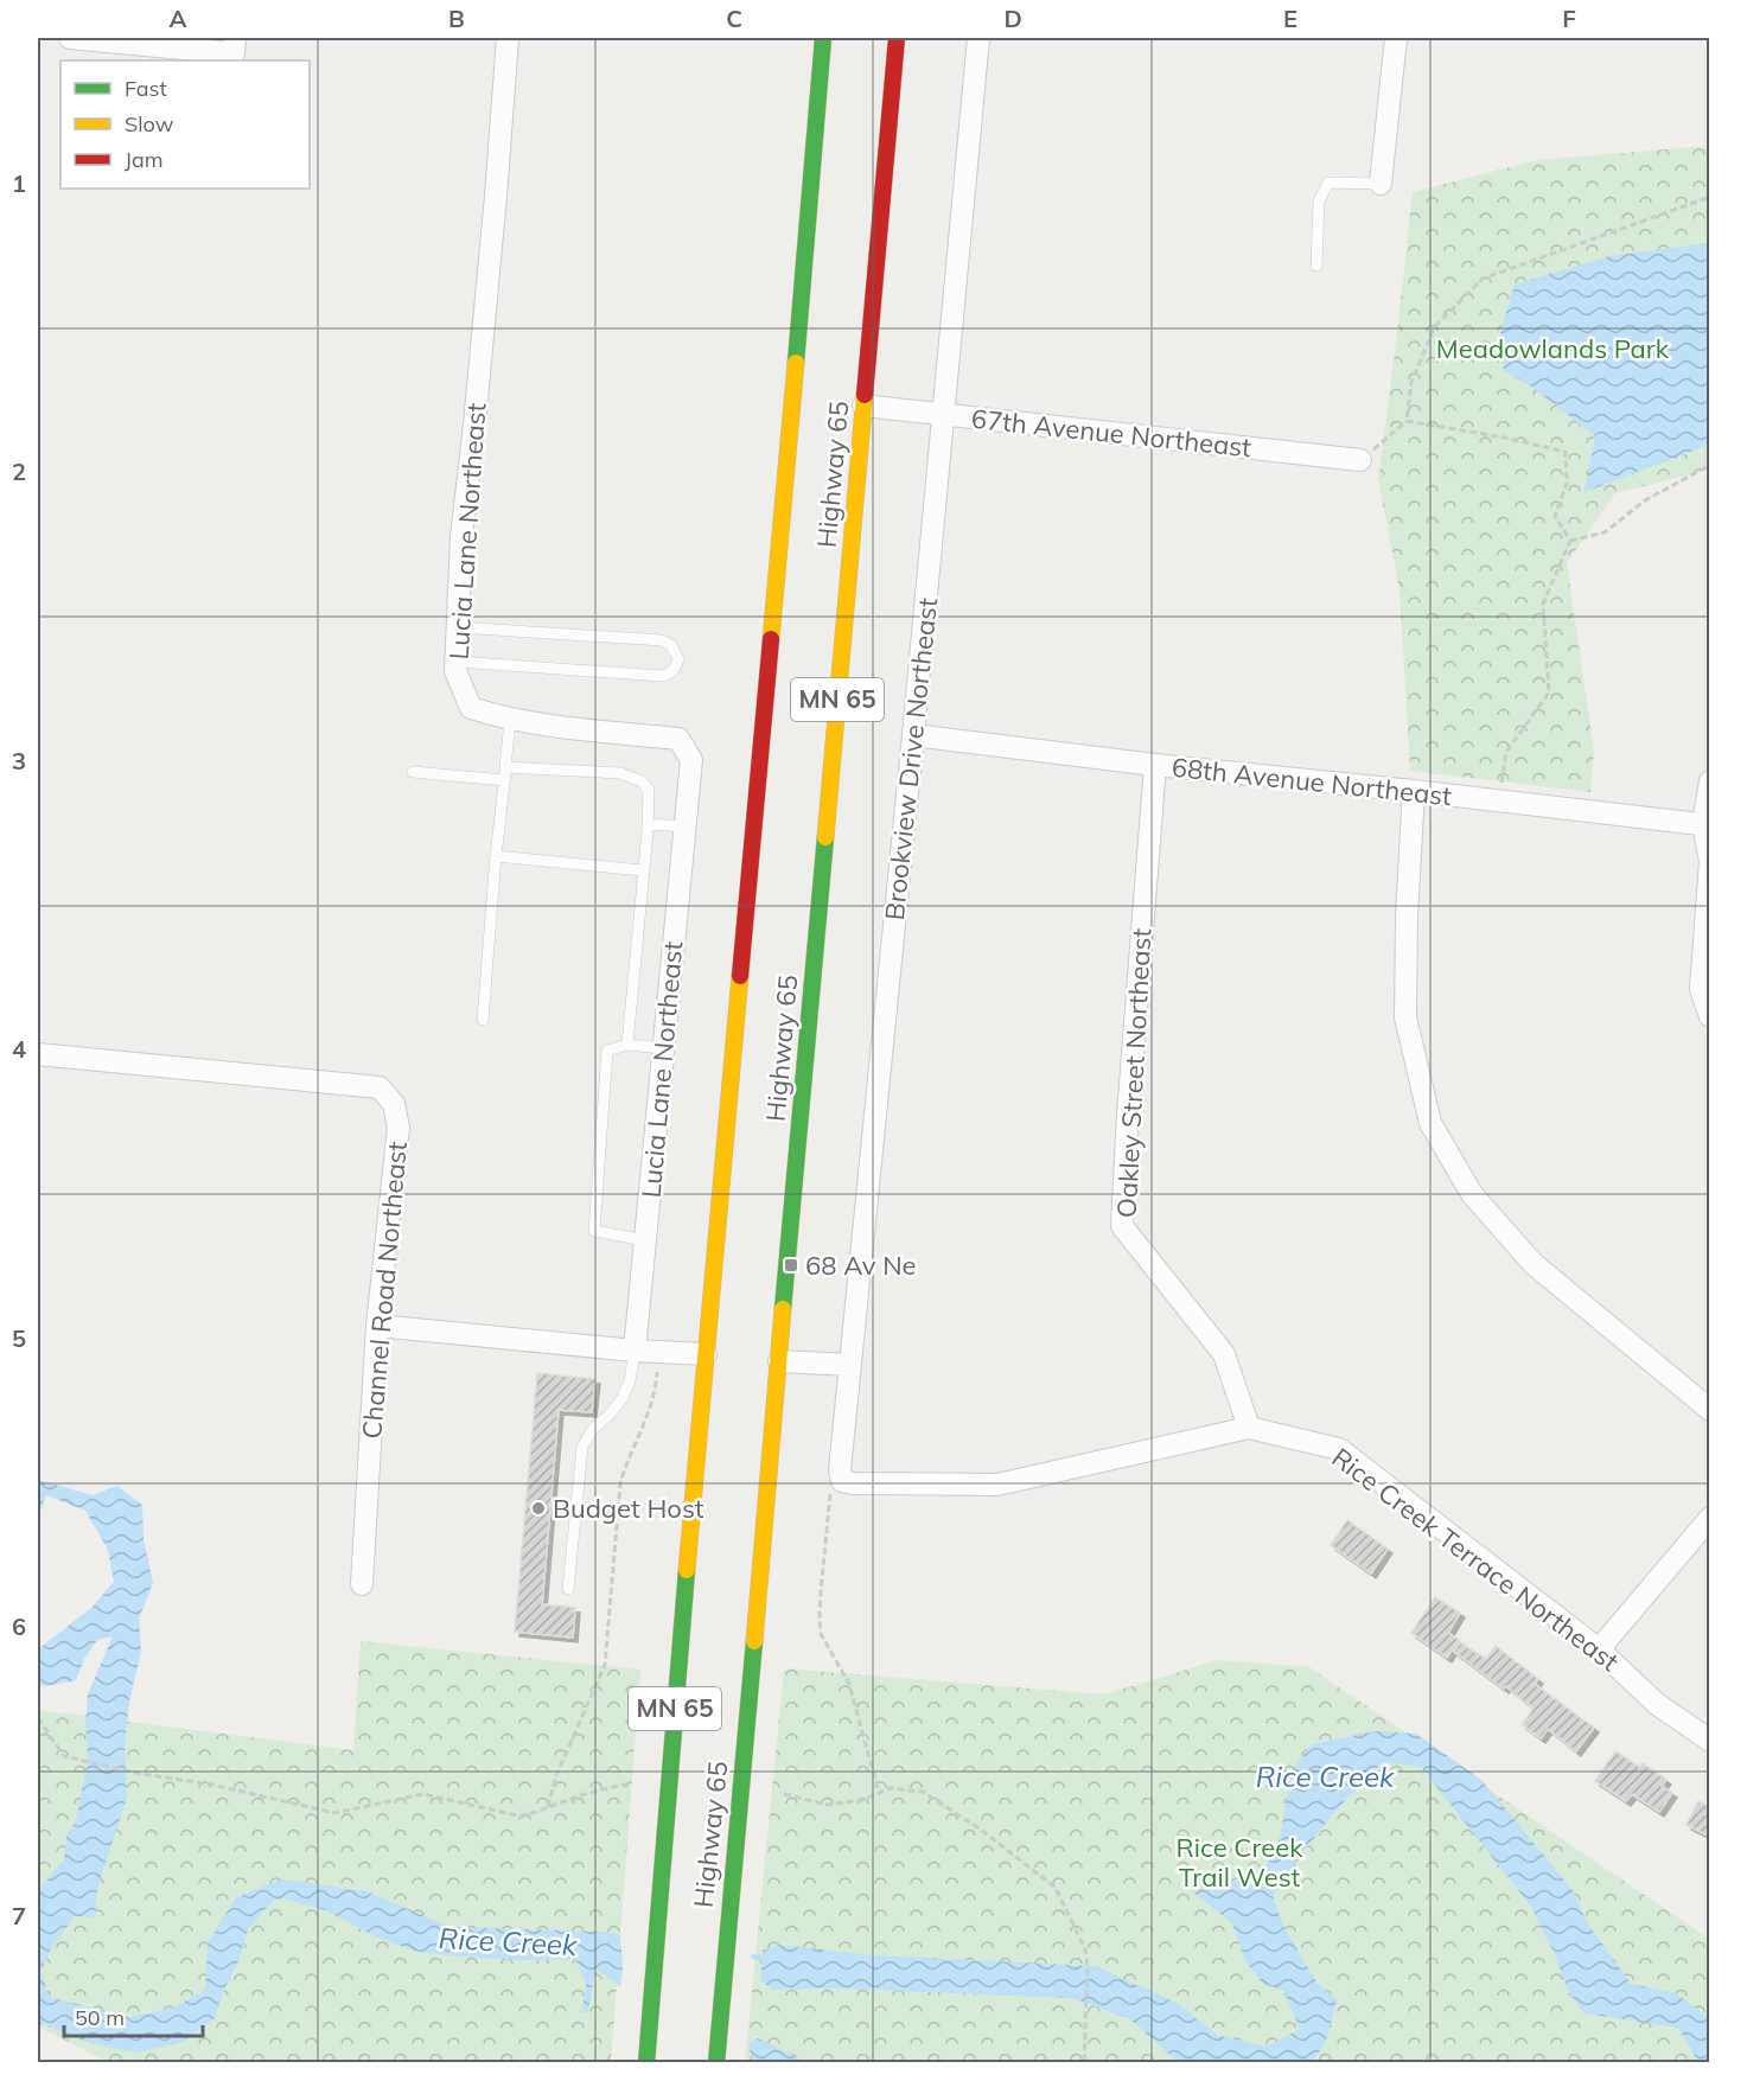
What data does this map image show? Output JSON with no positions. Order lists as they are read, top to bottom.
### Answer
{
  "streets": {
    "highway": ["Highway 65", "MN 65"],
    "street": [
      "67th Avenue Northeast",
      "Lucia Lane Northeast",
      "Brookview Drive Northeast",
      "68th Avenue Northeast",
      "Oakley Street Northeast",
      "Channel Road Northeast",
      "Rice Creek Terrace Northeast"
    ]
  },
  "crossings": [
    ["67th Avenue Northeast", "Highway 65"],
    ["67th Avenue Northeast", "Brookview Drive Northeast"],
    ["Brookview Drive Northeast", "68th Avenue Northeast"],
    ["Brookview Drive Northeast", "Rice Creek Terrace Northeast"],
    ["68th Avenue Northeast", "Oakley Street Northeast"],
    ["Oakley Street Northeast", "Rice Creek Terrace Northeast"]
  ],
  "water": ["Rice Creek"],
  "parks": ["Meadowlands Park", "Rice Creek Trail West"],
  "places": {
    "transit": ["68 Av Ne"],
    "other": ["Budget Host"]
  },
  "legend": ["Fast", "Slow", "Jam"],
  "scale_bar": "50 m",
  "grid": {
    "columns": [
      "A",
      "B",
      "C",
      "D",
      "E",
      "F"
    ],
    "rows": [
      "1",
      "2",
      "3",
      "4",
      "5",
      "6",
      "7"
    ]
  }
}
